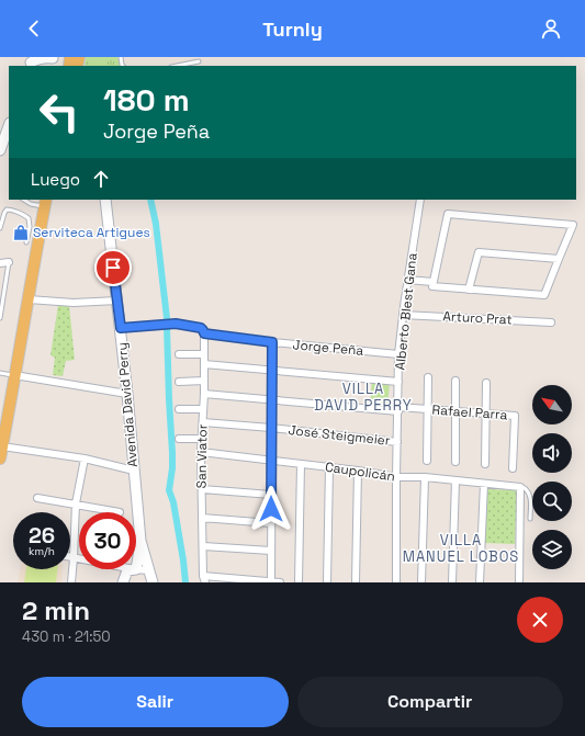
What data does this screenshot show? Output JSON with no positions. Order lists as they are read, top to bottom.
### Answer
{
  "streets": {
    "main road": ["Avenida David Perry"],
    "street": [
      "Alberto Blest Gana",
      "Arturo Prat",
      "Jorge Peña",
      "Rafael Parra",
      "José Steigmeier",
      "San Viator",
      "Caupolicán"
    ]
  },
  "crossings": [
    ["Alberto Blest Gana", "Arturo Prat"],
    ["Alberto Blest Gana", "Jorge Peña"],
    ["Alberto Blest Gana", "Rafael Parra"],
    ["Alberto Blest Gana", "José Steigmeier"],
    ["Alberto Blest Gana", "Caupolicán"],
    ["Jorge Peña", "Avenida David Perry"],
    ["Jorge Peña", "San Viator"],
    ["Rafael Parra", "San Viator"],
    ["José Steigmeier", "San Viator"],
    ["San Viator", "Caupolicán"]
  ],
  "districts": ["VILLA DAVID PERRY", "VILLA MANUEL LOBOS"],
  "places": {
    "shop": ["Serviteca Artigues"]
  },
  "north": "top left",
  "page": {
    "header": "Turnly",
    "turn": ["180 m", "Jorge Peña"],
    "then": "Luego",
    "speed": "26 km/h",
    "limit": "30",
    "heading": ["2 min", "430 m · 21:50"],
    "buttons": ["Salir", "Compartir"]
  }
}
